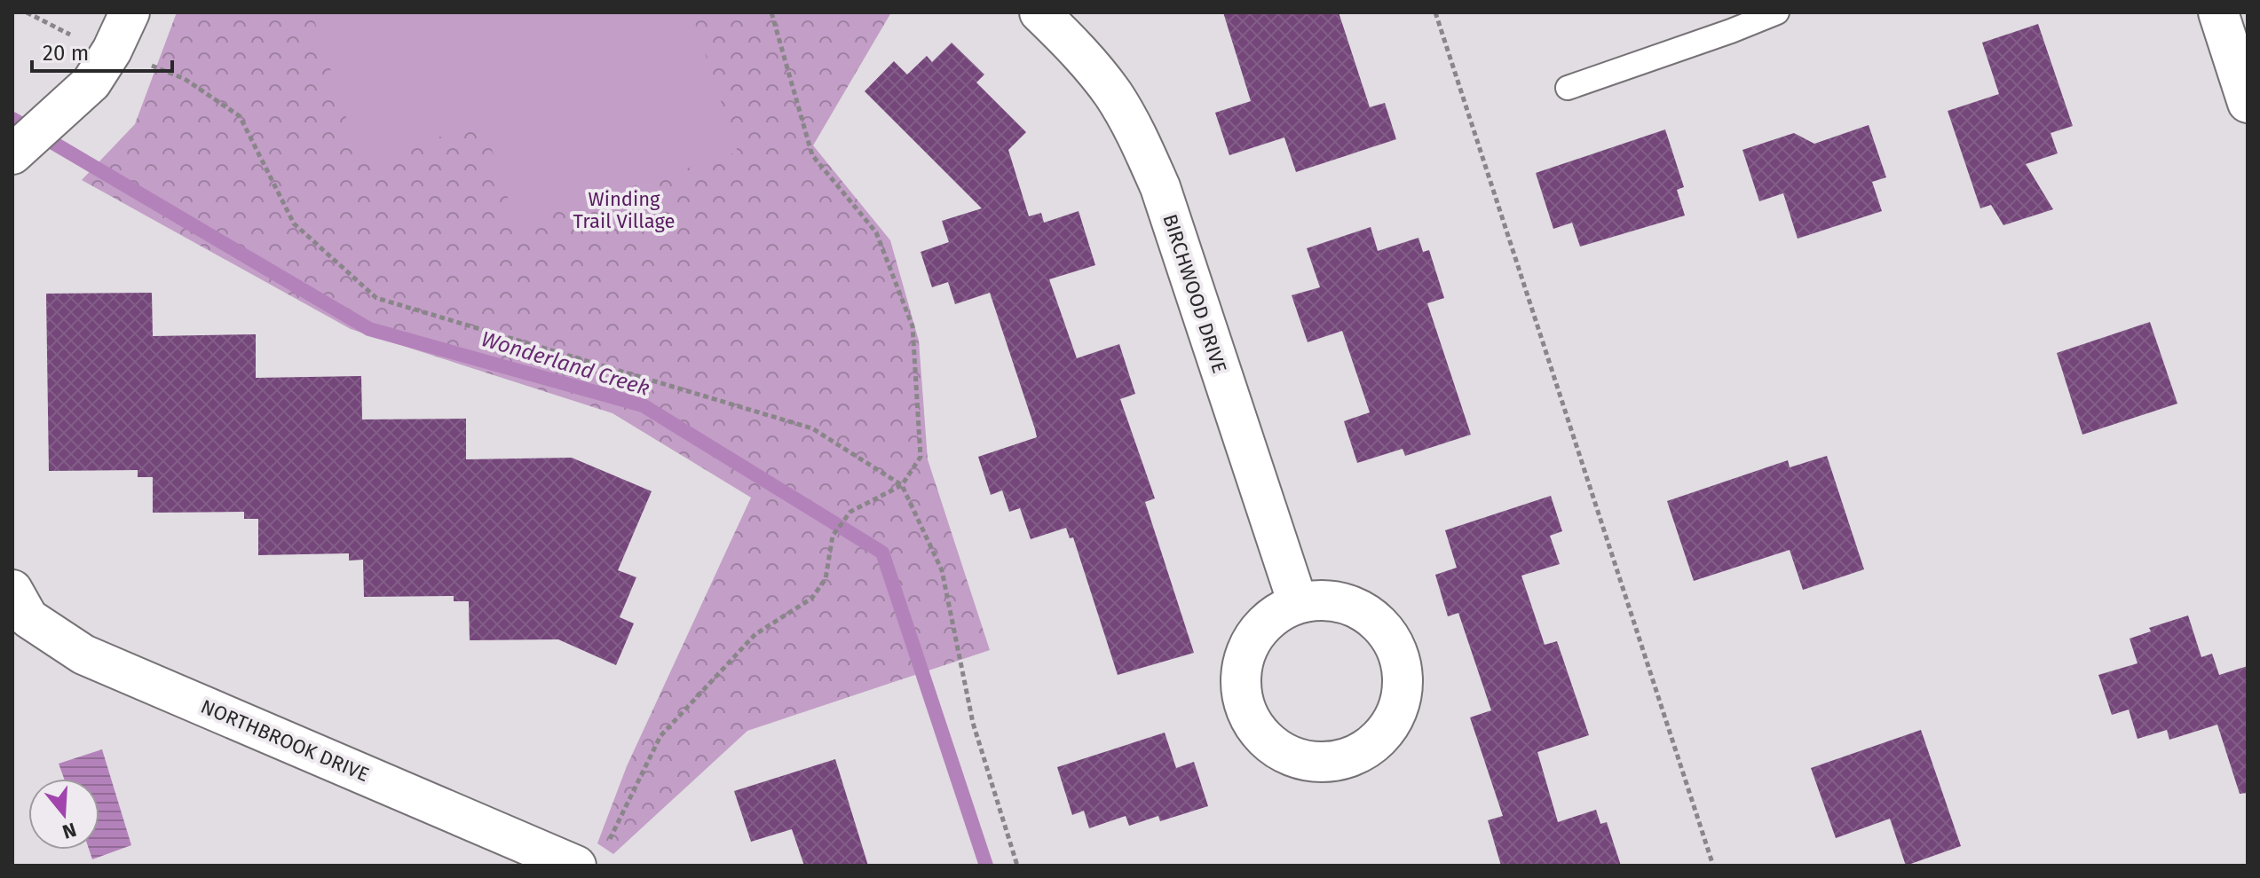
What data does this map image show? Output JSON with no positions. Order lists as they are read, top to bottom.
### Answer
{
  "streets": {
    "street": ["BIRCHWOOD DRIVE", "NORTHBROOK DRIVE"]
  },
  "water": ["Wonderland Creek"],
  "parks": ["Winding Trail Village"],
  "scale_bar": "20 m",
  "north": "bottom"
}
